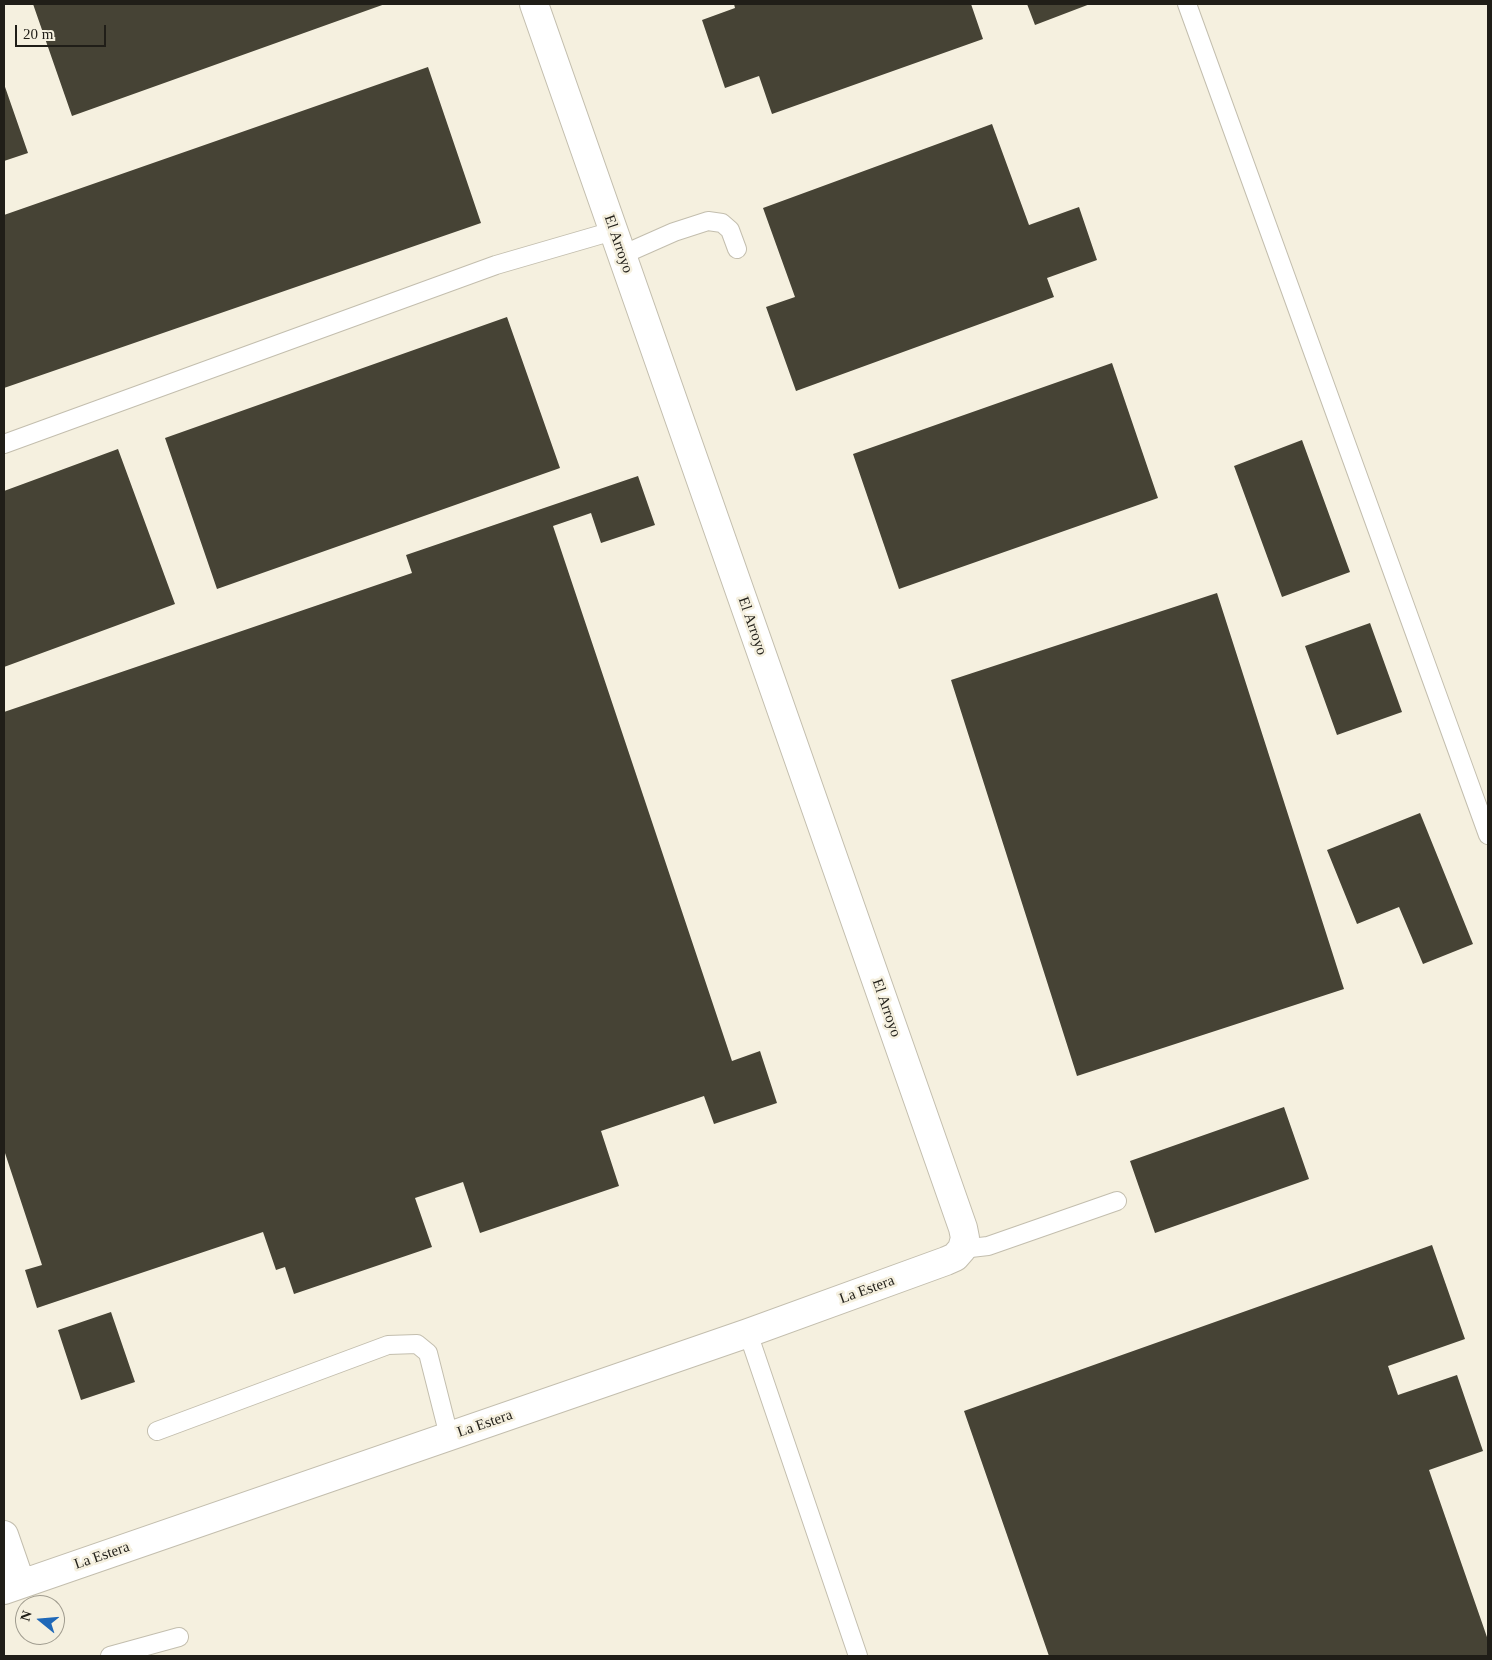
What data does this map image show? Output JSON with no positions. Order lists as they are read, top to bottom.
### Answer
{
  "streets": {
    "street": ["El Arroyo", "La Estera"]
  },
  "crossings": [
    ["El Arroyo", "La Estera"]
  ],
  "scale_bar": "20 m",
  "north": "left"
}
